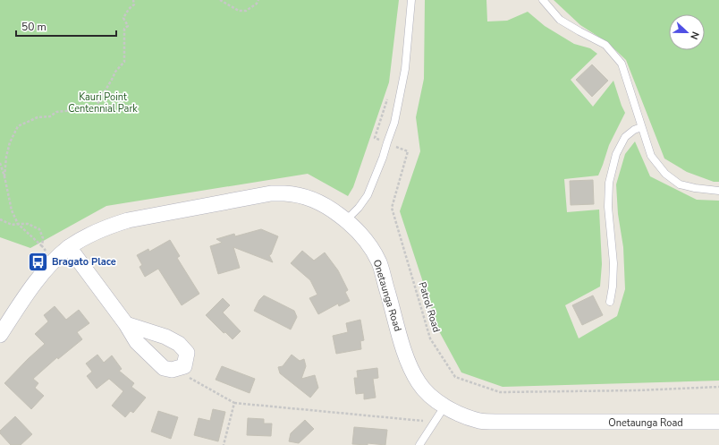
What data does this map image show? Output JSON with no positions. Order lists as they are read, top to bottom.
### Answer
{
  "streets": {
    "street": ["Onetaunga Road"],
    "path": ["Patrol Road"]
  },
  "parks": ["Kauri Point Centennial Park"],
  "places": {
    "bus stop": ["Bragato Place"]
  },
  "scale_bar": "50 m",
  "north": "right"
}
